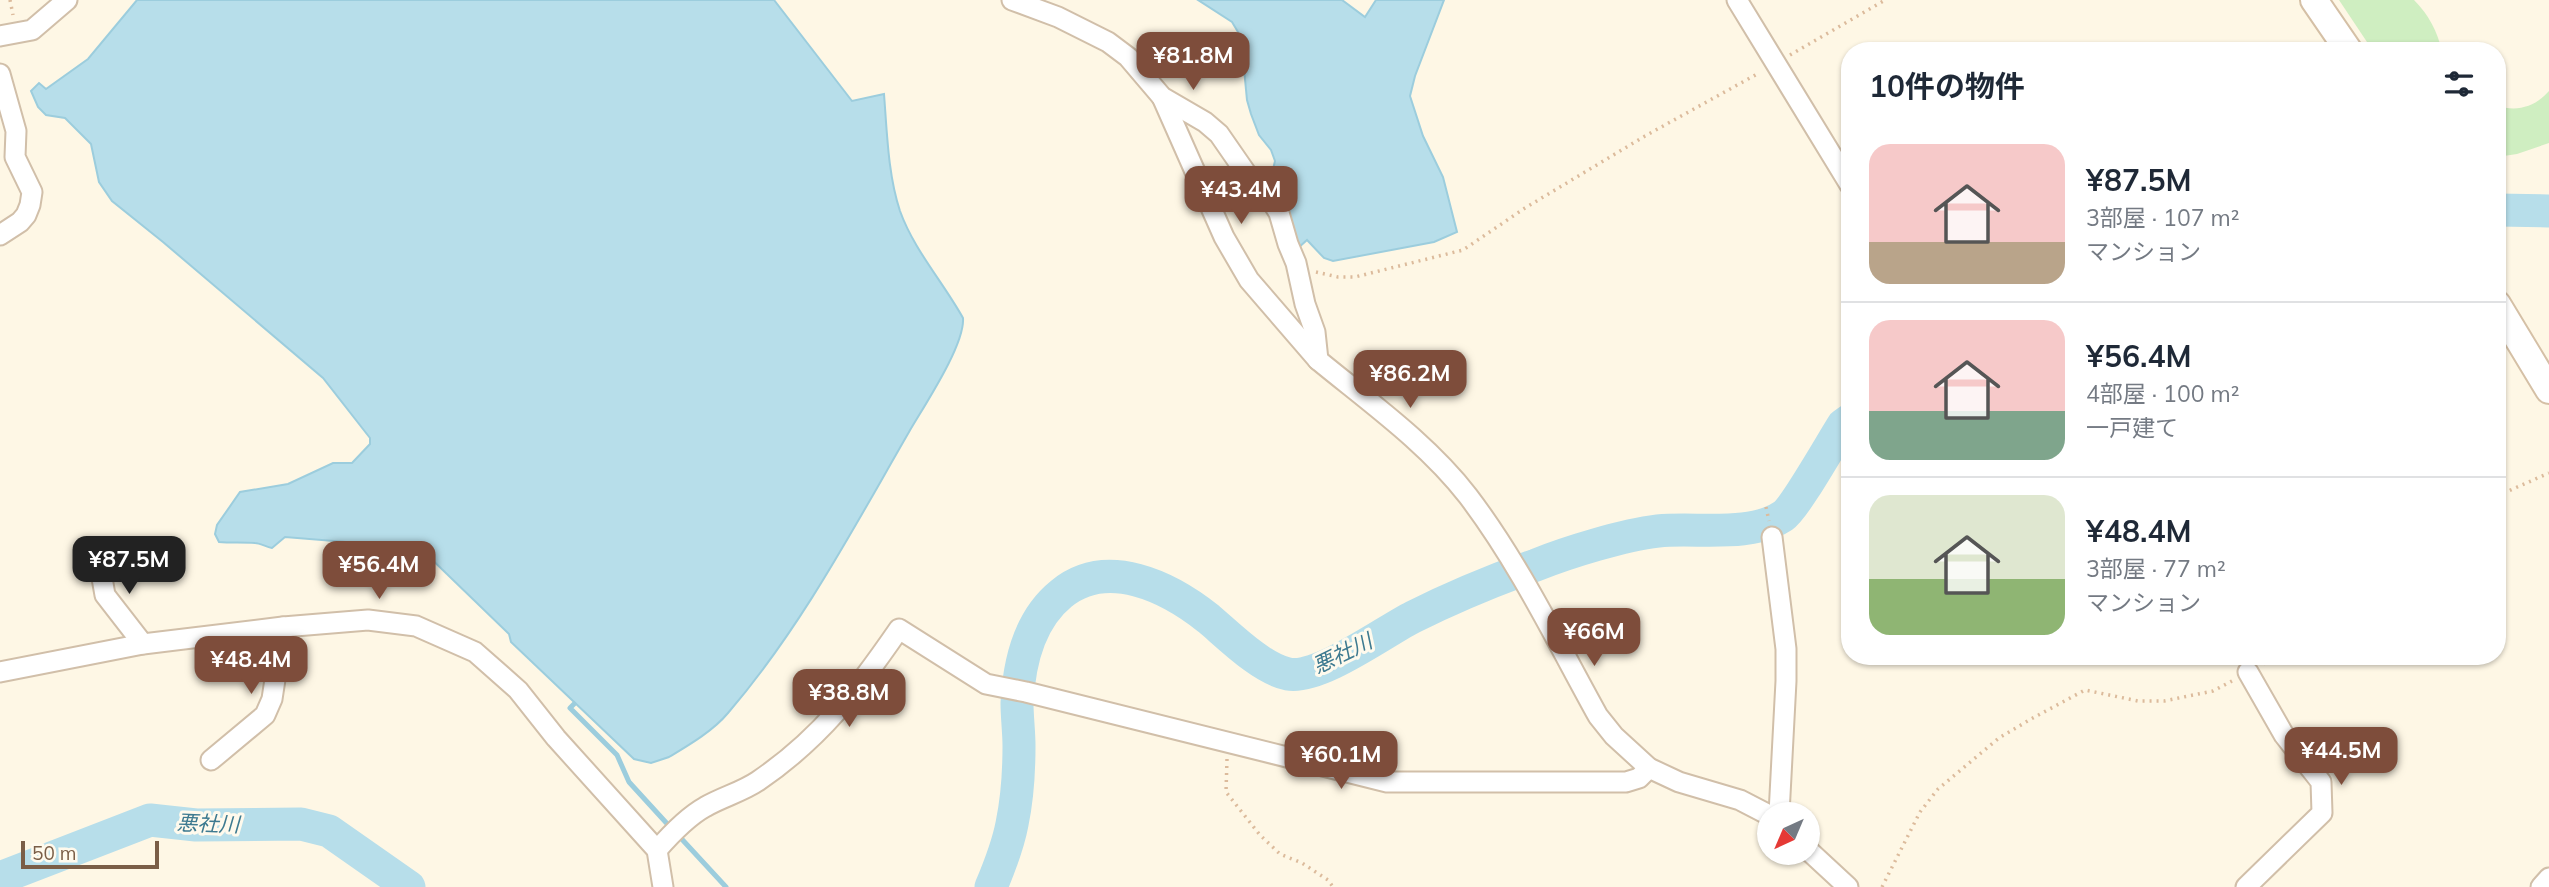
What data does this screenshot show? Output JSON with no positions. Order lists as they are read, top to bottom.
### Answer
{
  "water": ["悪社川"],
  "scale_bar": "50 m",
  "north": "bottom left",
  "page": {
    "price": [
      "¥81.8M",
      "¥43.4M",
      "¥86.2M",
      "¥87.5M",
      "¥56.4M",
      "¥66M",
      "¥48.4M",
      "¥38.8M",
      "¥44.5M",
      "¥60.1M"
    ],
    "heading": "10件の物件",
    "list": [
      {
        "name": "¥87.5M",
        "note": "3部屋 · 107 m² · マンション"
      },
      {
        "name": "¥56.4M",
        "note": "4部屋 · 100 m² · 一戸建て"
      },
      {
        "name": "¥48.4M",
        "note": "3部屋 · 77 m² · マンション"
      }
    ],
    "scale": "50 m"
  }
}
